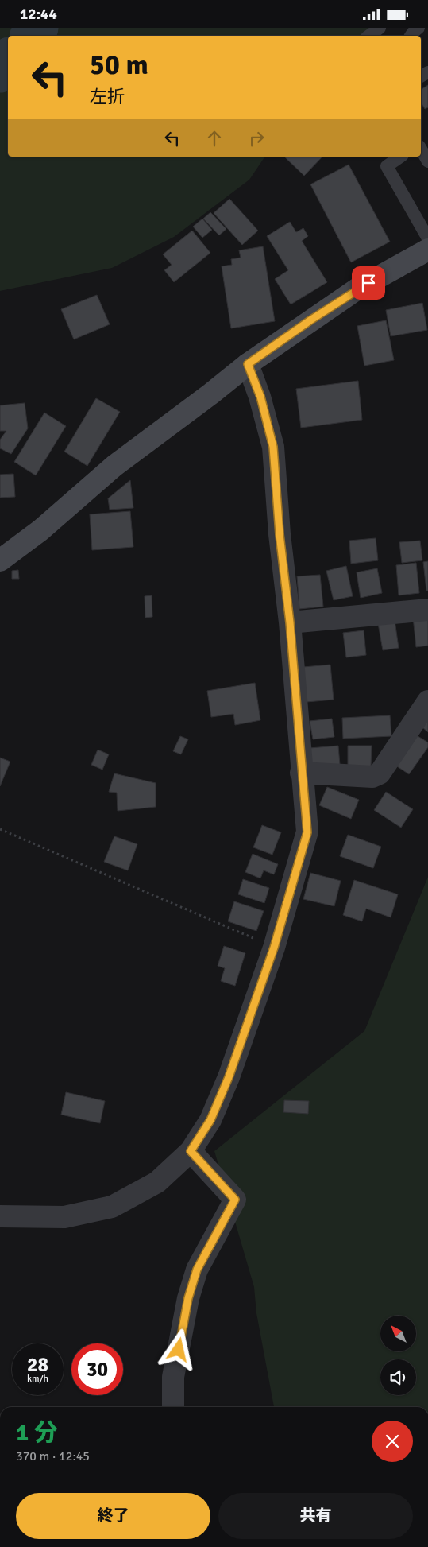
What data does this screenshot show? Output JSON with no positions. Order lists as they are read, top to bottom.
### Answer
{
  "north": "top left",
  "page": {
    "status": "12:44",
    "turn": ["50 m", "左折"],
    "speed": "28 km/h",
    "limit": "30",
    "heading": ["1 分", "370 m · 12:45"],
    "buttons": ["終了", "共有"]
  }
}
